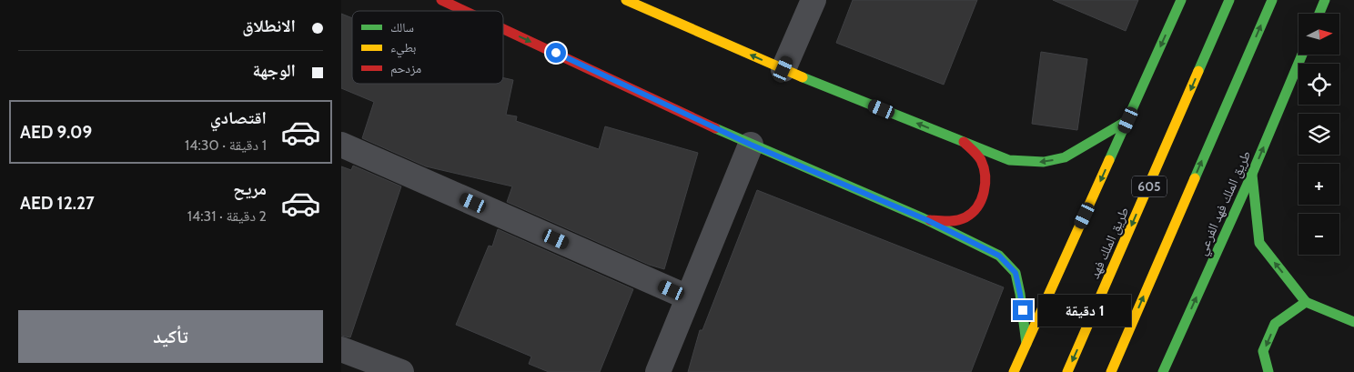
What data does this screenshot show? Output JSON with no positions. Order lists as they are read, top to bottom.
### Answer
{
  "streets": {
    "main road": ["605", "طريق الملك فهد الفرعي", "طريق الملك فهد"]
  },
  "legend": ["سالك", "بطيء", "مزدحم"],
  "north": "right",
  "page": {
    "banner": ["الانطلاق", "الوجهة"],
    "map_buttons": ["+", "−"],
    "list": [
      {
        "name": "اقتصادي",
        "note": "1 دقيقة · 14:30",
        "value": "AED 9.09"
      },
      {
        "name": "مريح",
        "note": "2 دقيقة · 14:31",
        "value": "AED 12.27"
      }
    ],
    "bubble": "1 دقيقة",
    "buttons": "تأكيد"
  }
}
